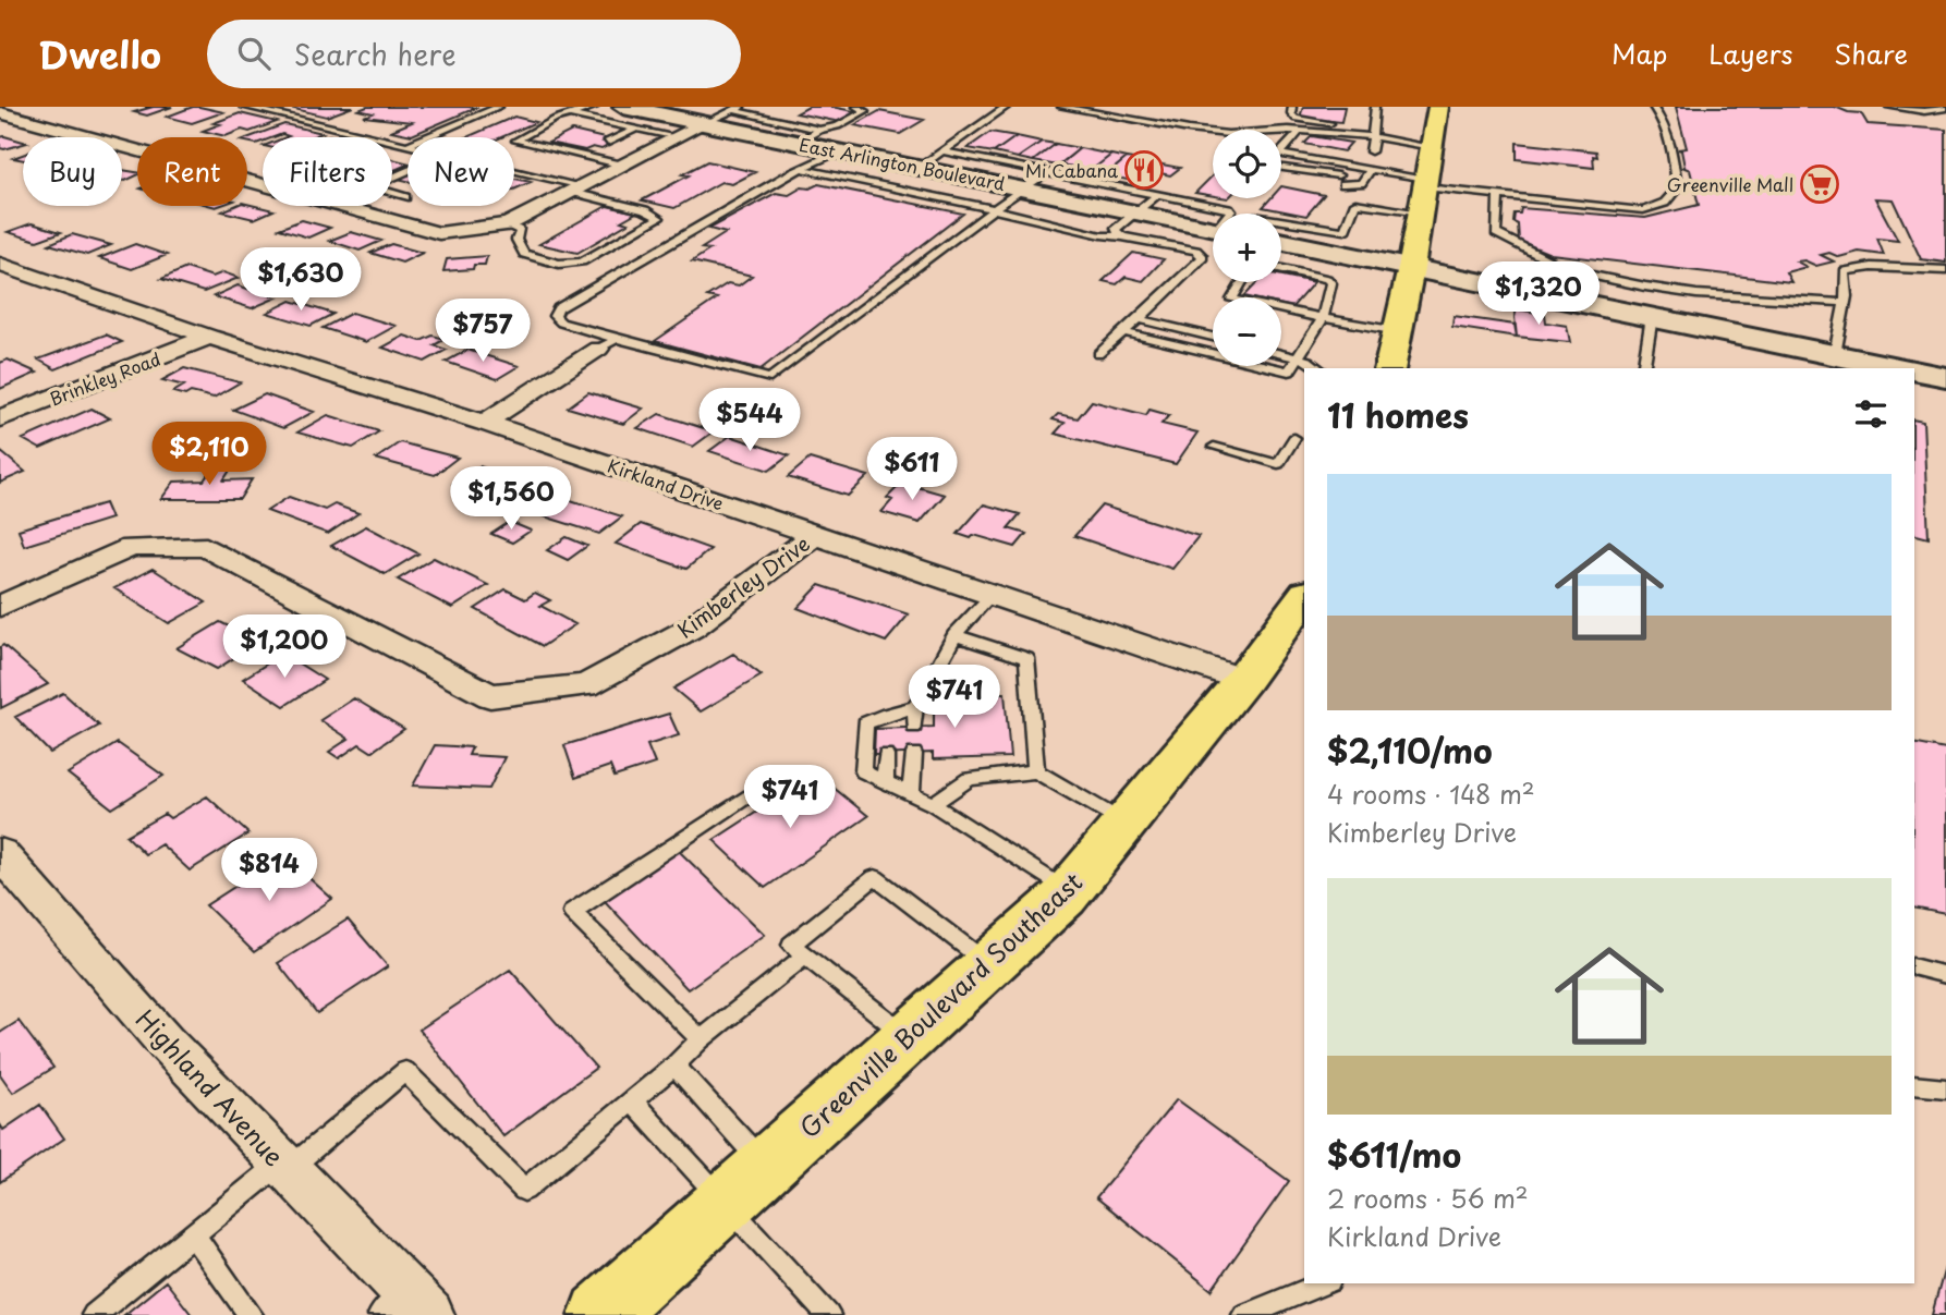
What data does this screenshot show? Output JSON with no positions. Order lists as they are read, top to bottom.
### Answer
{
  "streets": {
    "highway": ["Greenville Boulevard Southeast"],
    "main road": ["East Arlington Boulevard"],
    "street": [
      "Brinkley Road",
      "Kirkland Drive",
      "Kimberley Drive",
      "Highland Avenue"
    ]
  },
  "crossings": [
    ["Brinkley Road", "Kirkland Drive"],
    ["Kirkland Drive", "Kimberley Drive"],
    ["Kirkland Drive", "Greenville Boulevard Southeast"]
  ],
  "places": {
    "restaurant": ["Mi Cabana"],
    "supermarket": ["Greenville Mall"]
  },
  "page": {
    "header": "Dwello",
    "search": "Search here",
    "nav": ["Map", "Layers", "Share"],
    "map_buttons": ["+", "−"],
    "chip": [
      "Buy",
      "Rent",
      "Filters",
      "New"
    ],
    "price": [
      "$1,630",
      "$1,320",
      "$757",
      "$544",
      "$2,110",
      "$611",
      "$1,560",
      "$1,200",
      "$741",
      "$741",
      "$814"
    ],
    "heading": "11 homes",
    "list": [
      {
        "name": "$2,110/mo",
        "note": "4 rooms · 148 m² · Kimberley Drive"
      },
      {
        "name": "$611/mo",
        "note": "2 rooms · 56 m² · Kirkland Drive"
      }
    ]
  }
}
